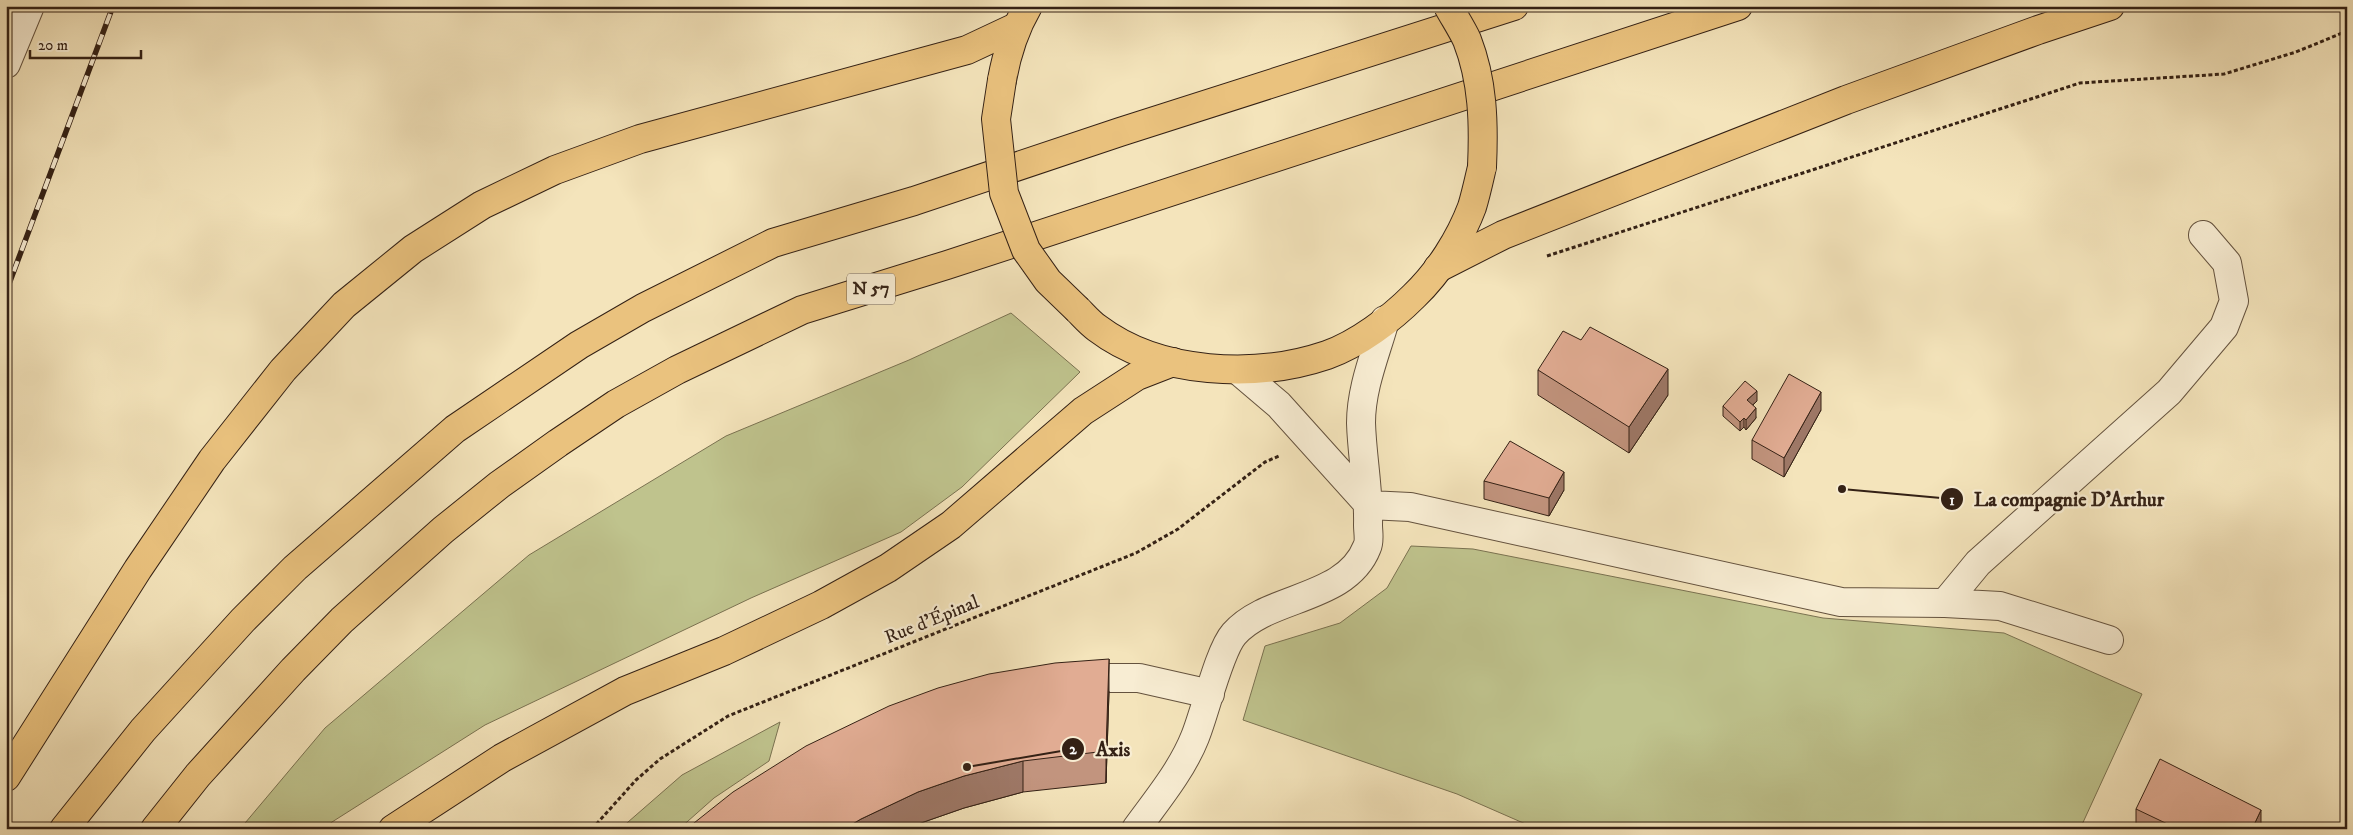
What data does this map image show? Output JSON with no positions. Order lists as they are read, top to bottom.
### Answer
{
  "streets": {
    "main road": ["N 57"],
    "path": ["Rue d'Épinal"]
  },
  "places": ["La compagnie D'Arthur", "Axis"],
  "scale_bar": "20 m"
}
